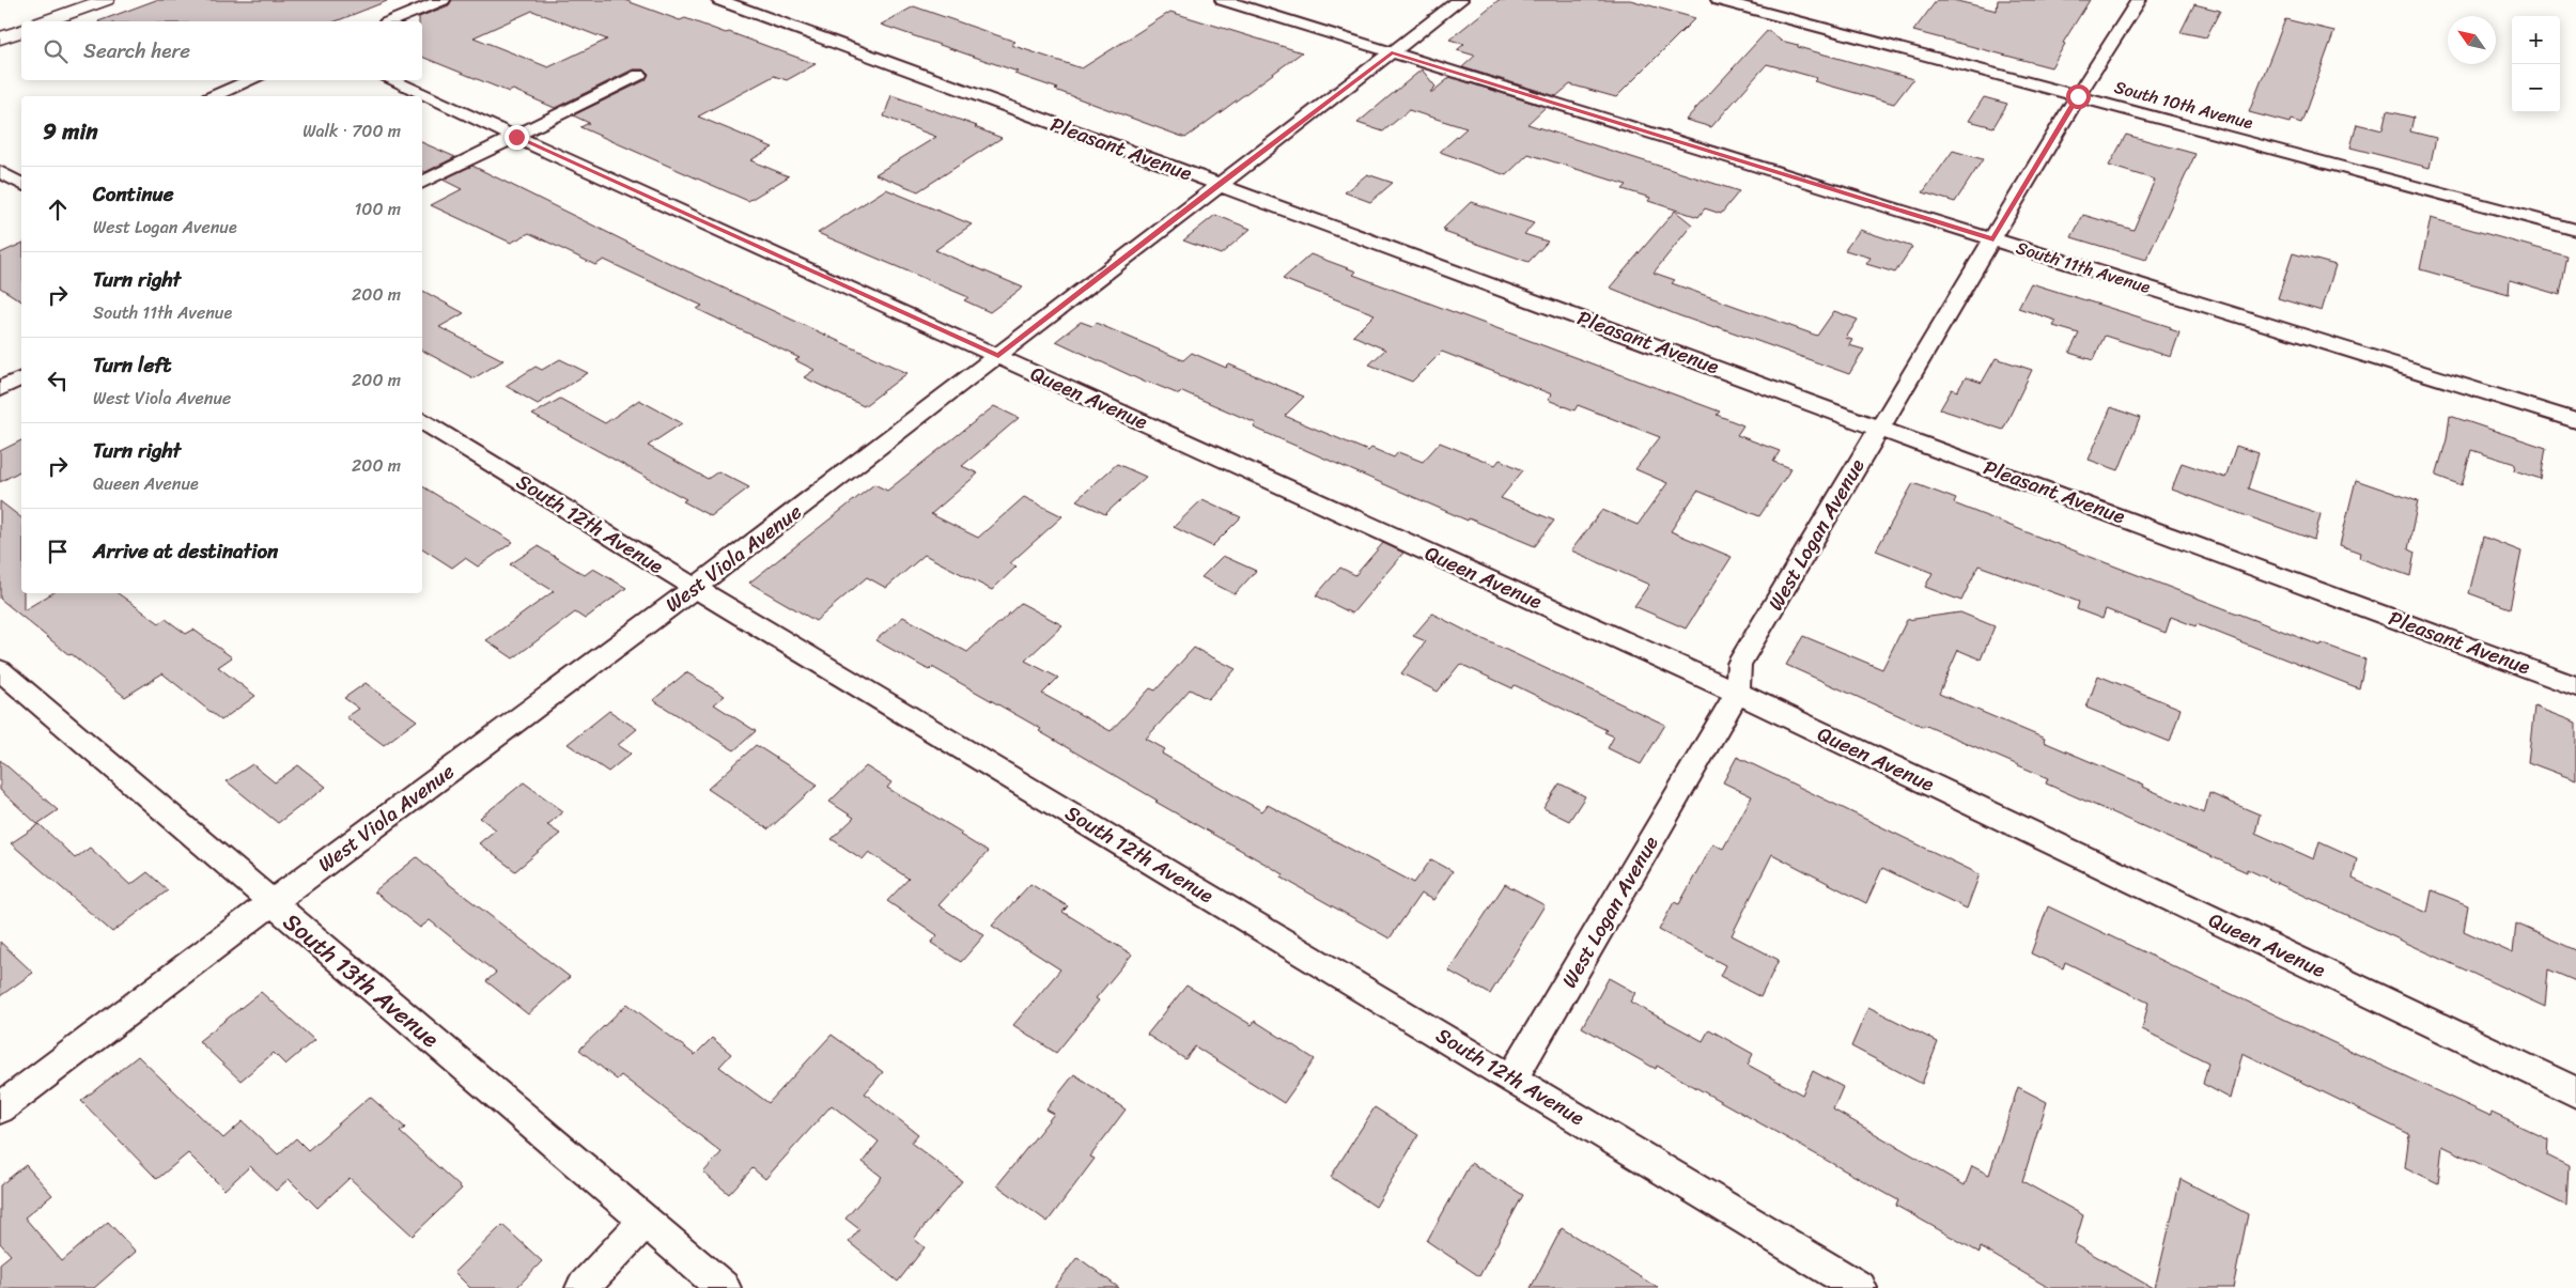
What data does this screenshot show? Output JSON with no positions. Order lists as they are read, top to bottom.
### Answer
{
  "streets": {
    "street": [
      "South 10th Avenue",
      "Pleasant Avenue",
      "South 11th Avenue",
      "Queen Avenue",
      "South 12th Avenue",
      "West Logan Avenue",
      "West Viola Avenue",
      "South 13th Avenue"
    ]
  },
  "crossings": [
    ["South 10th Avenue", "West Logan Avenue"],
    ["Pleasant Avenue", "West Logan Avenue"],
    ["Pleasant Avenue", "West Viola Avenue"],
    ["South 11th Avenue", "West Logan Avenue"],
    ["South 11th Avenue", "West Viola Avenue"],
    ["Queen Avenue", "West Logan Avenue"],
    ["Queen Avenue", "West Viola Avenue"],
    ["South 12th Avenue", "West Logan Avenue"],
    ["South 12th Avenue", "West Viola Avenue"],
    ["West Viola Avenue", "South 13th Avenue"]
  ],
  "north": "top left",
  "page": {
    "map_buttons": ["+", "−"],
    "search": "Search here",
    "heading": ["9 min", "Walk · 700 m"],
    "list": [
      ["Continue", "West Logan Avenue", "100 m"],
      ["Turn right", "South 11th Avenue", "200 m"],
      ["Turn left", "West Viola Avenue", "200 m"],
      ["Turn right", "Queen Avenue", "200 m"],
      "Arrive at destination"
    ]
  }
}
